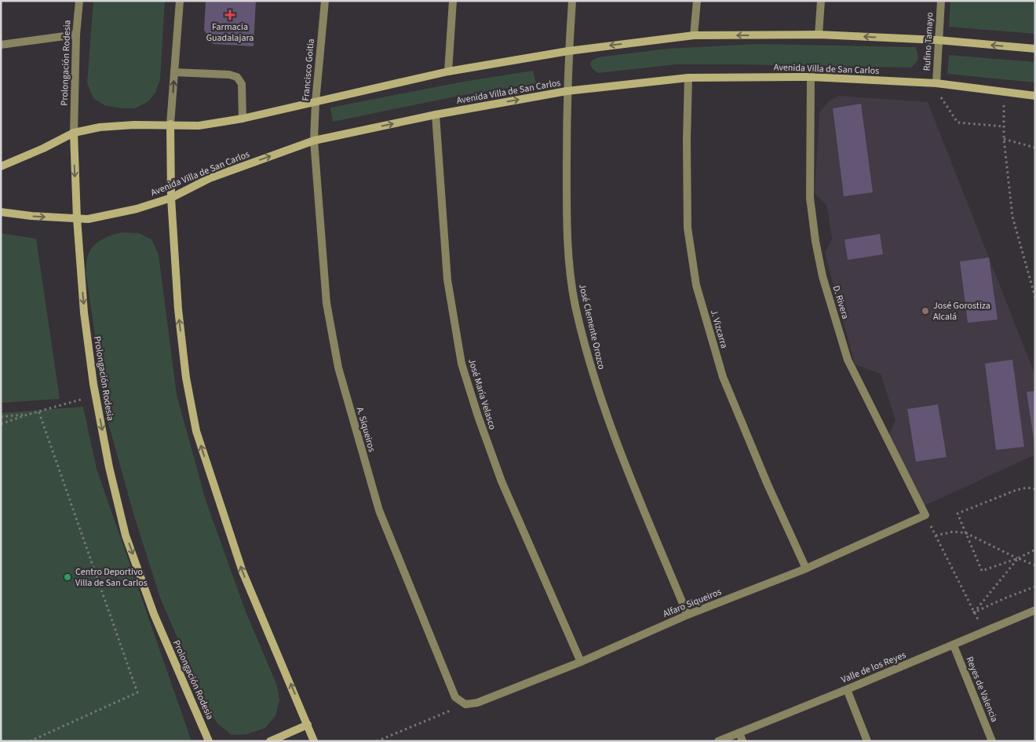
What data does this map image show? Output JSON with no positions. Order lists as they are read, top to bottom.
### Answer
{
  "streets": {
    "street": [
      "Rufino Tamayo",
      "Prolongación Rodesia",
      "Avenida Villa de San Carlos",
      "Francisco Goitia",
      "D. Rivera",
      "José Clemente Orozco",
      "J. Vizcarra",
      "José María Velasco",
      "A. Siqueiros",
      "Alfaro Siqueiros",
      "Valle de los Reyes",
      "Reyes de Valencia"
    ]
  },
  "crossings": [
    ["Rufino Tamayo", "Avenida Villa de San Carlos"],
    ["Prolongación Rodesia", "Avenida Villa de San Carlos"],
    ["Avenida Villa de San Carlos", "Francisco Goitia"],
    ["Avenida Villa de San Carlos", "D. Rivera"],
    ["Avenida Villa de San Carlos", "José Clemente Orozco"],
    ["Avenida Villa de San Carlos", "J. Vizcarra"],
    ["Avenida Villa de San Carlos", "José María Velasco"],
    ["Avenida Villa de San Carlos", "A. Siqueiros"],
    ["Francisco Goitia", "A. Siqueiros"],
    ["D. Rivera", "Alfaro Siqueiros"],
    ["José Clemente Orozco", "Alfaro Siqueiros"],
    ["J. Vizcarra", "Alfaro Siqueiros"],
    ["José María Velasco", "Alfaro Siqueiros"],
    ["A. Siqueiros", "Alfaro Siqueiros"],
    ["Valle de los Reyes", "Reyes de Valencia"]
  ],
  "one_way": ["Prolongación Rodesia"],
  "places": {
    "health": ["Farmacia Guadalajara"],
    "other": ["José Gorostiza Alcalá", "Centro Deportivo Villa de San Carlos"]
  }
}
